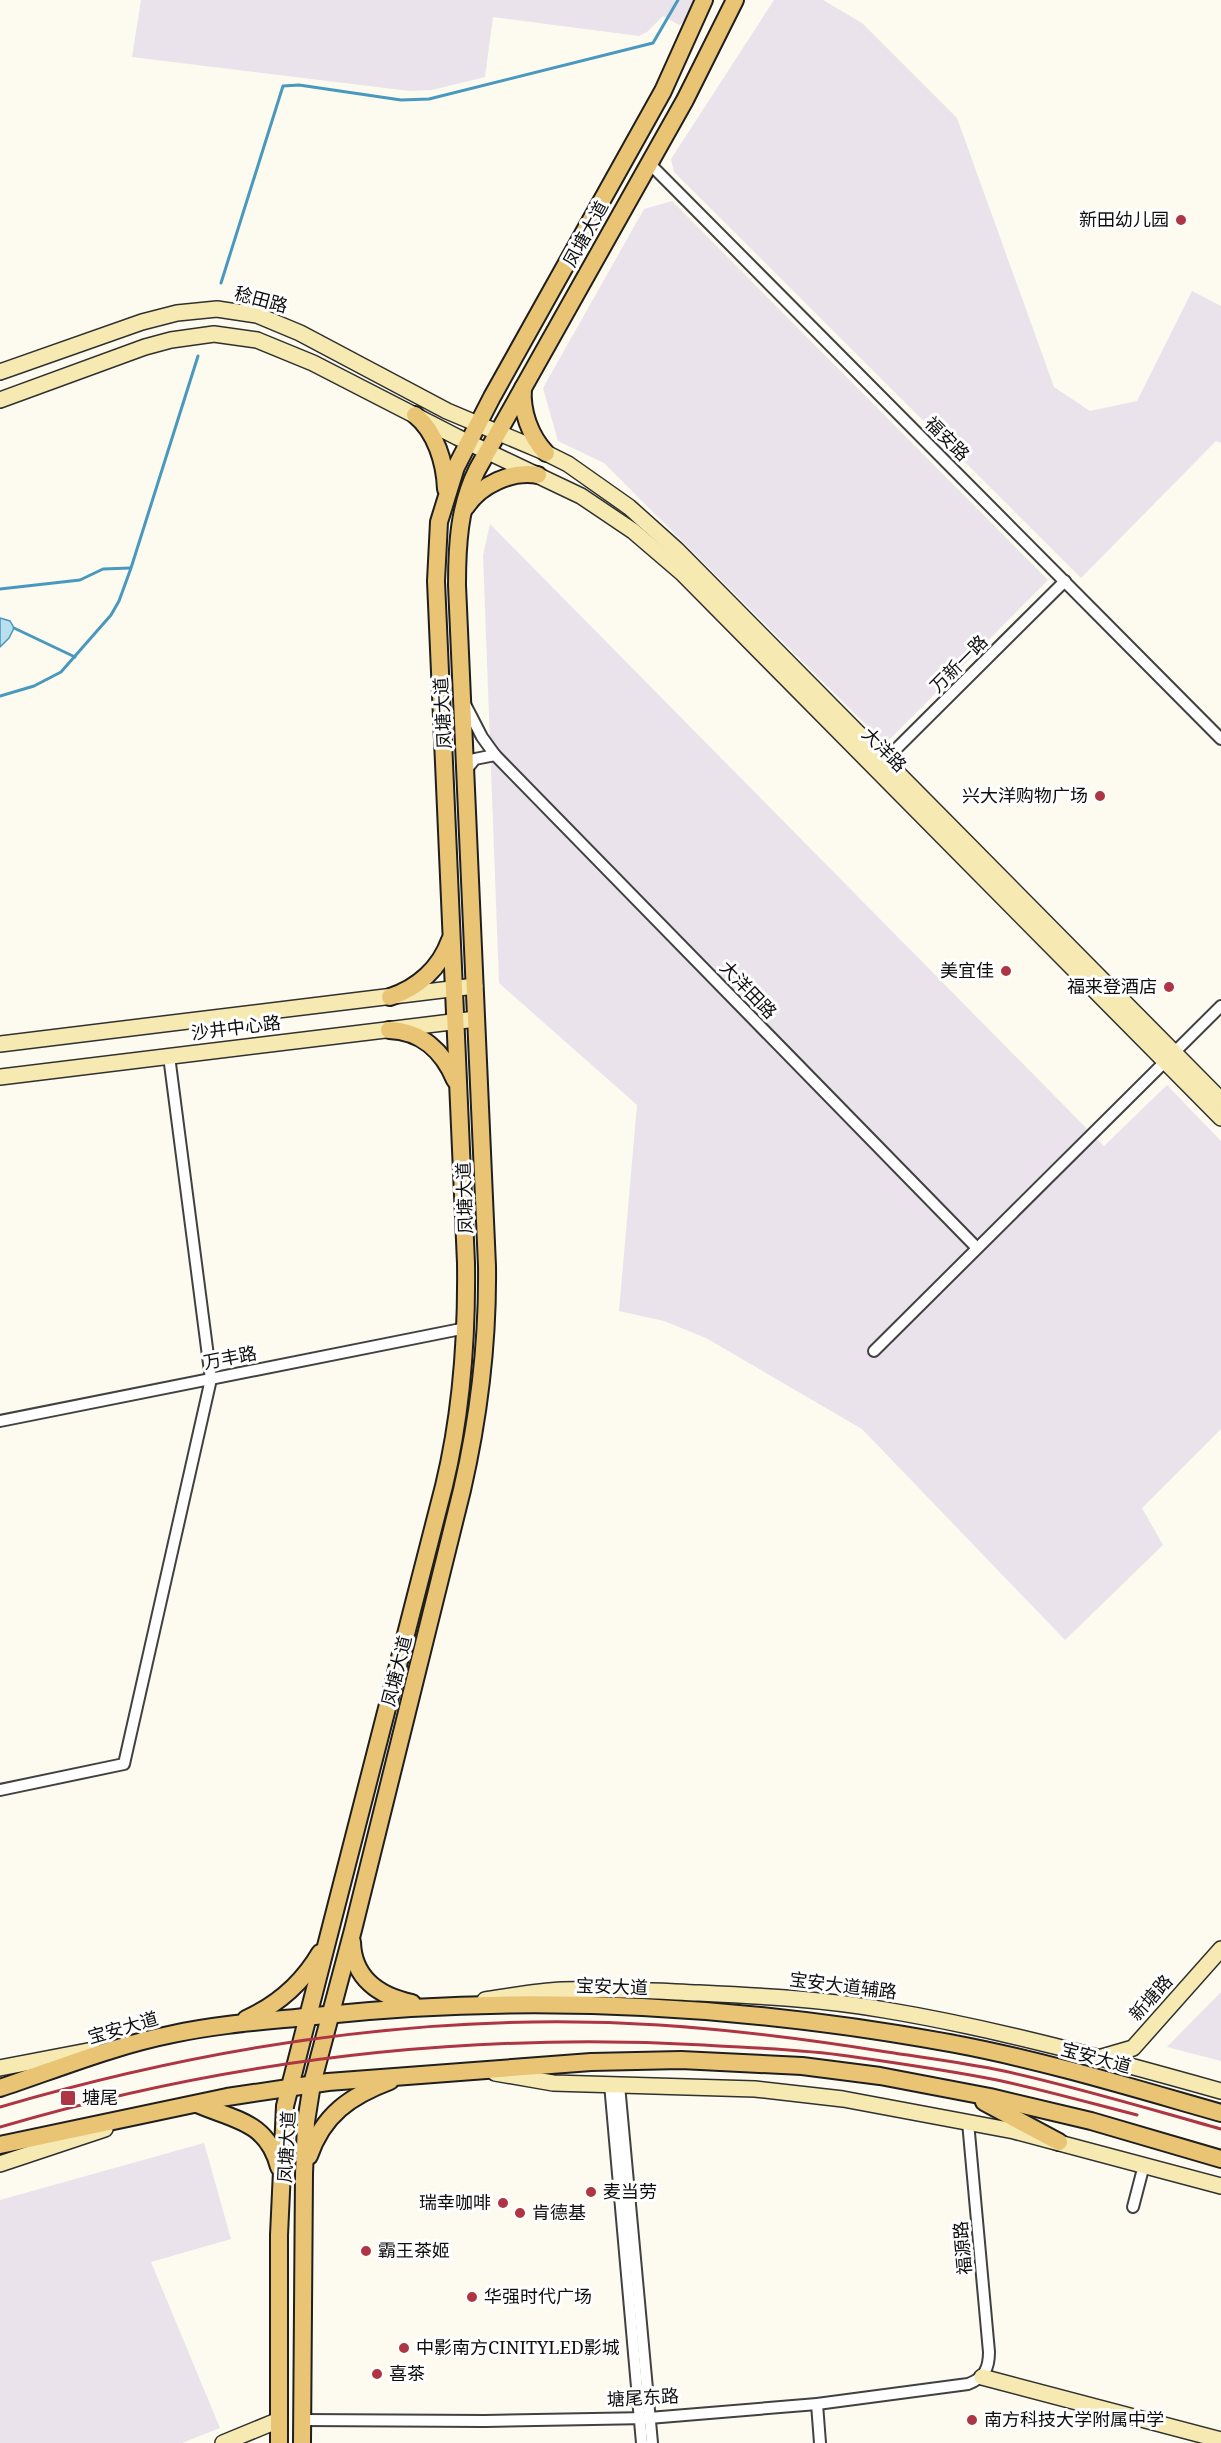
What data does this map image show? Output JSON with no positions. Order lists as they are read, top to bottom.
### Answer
{
  "streets": {
    "main road": ["凤塘大道", "宝安大道"],
    "street": [
      "稔田路",
      "福安路",
      "万新一路",
      "大洋路",
      "大洋田路",
      "沙井中心路",
      "万丰路",
      "宝安大道辅路",
      "新塘路",
      "福源路",
      "塘尾东路"
    ]
  },
  "crossings": [
    ["凤塘大道", "稔田路"],
    ["凤塘大道", "福安路"],
    ["凤塘大道", "大洋路"],
    ["凤塘大道", "大洋田路"],
    ["凤塘大道", "沙井中心路"],
    ["凤塘大道", "万丰路"],
    ["凤塘大道", "宝安大道"],
    ["凤塘大道", "塘尾东路"],
    ["稔田路", "大洋路"],
    ["福安路", "万新一路"],
    ["万新一路", "大洋路"],
    ["宝安大道辅路", "宝安大道"],
    ["宝安大道辅路", "新塘路"],
    ["福源路", "塘尾东路"]
  ],
  "places": {
    "other": [
      "新田幼儿园",
      "兴大洋购物广场",
      "美宜佳",
      "福来登酒店",
      "麦当劳",
      "瑞幸咖啡",
      "肯德基",
      "霸王茶姬",
      "华强时代广场",
      "中影南方CINITYLED影城",
      "喜茶",
      "南方科技大学附属中学"
    ],
    "transit": ["塘尾"]
  }
}
